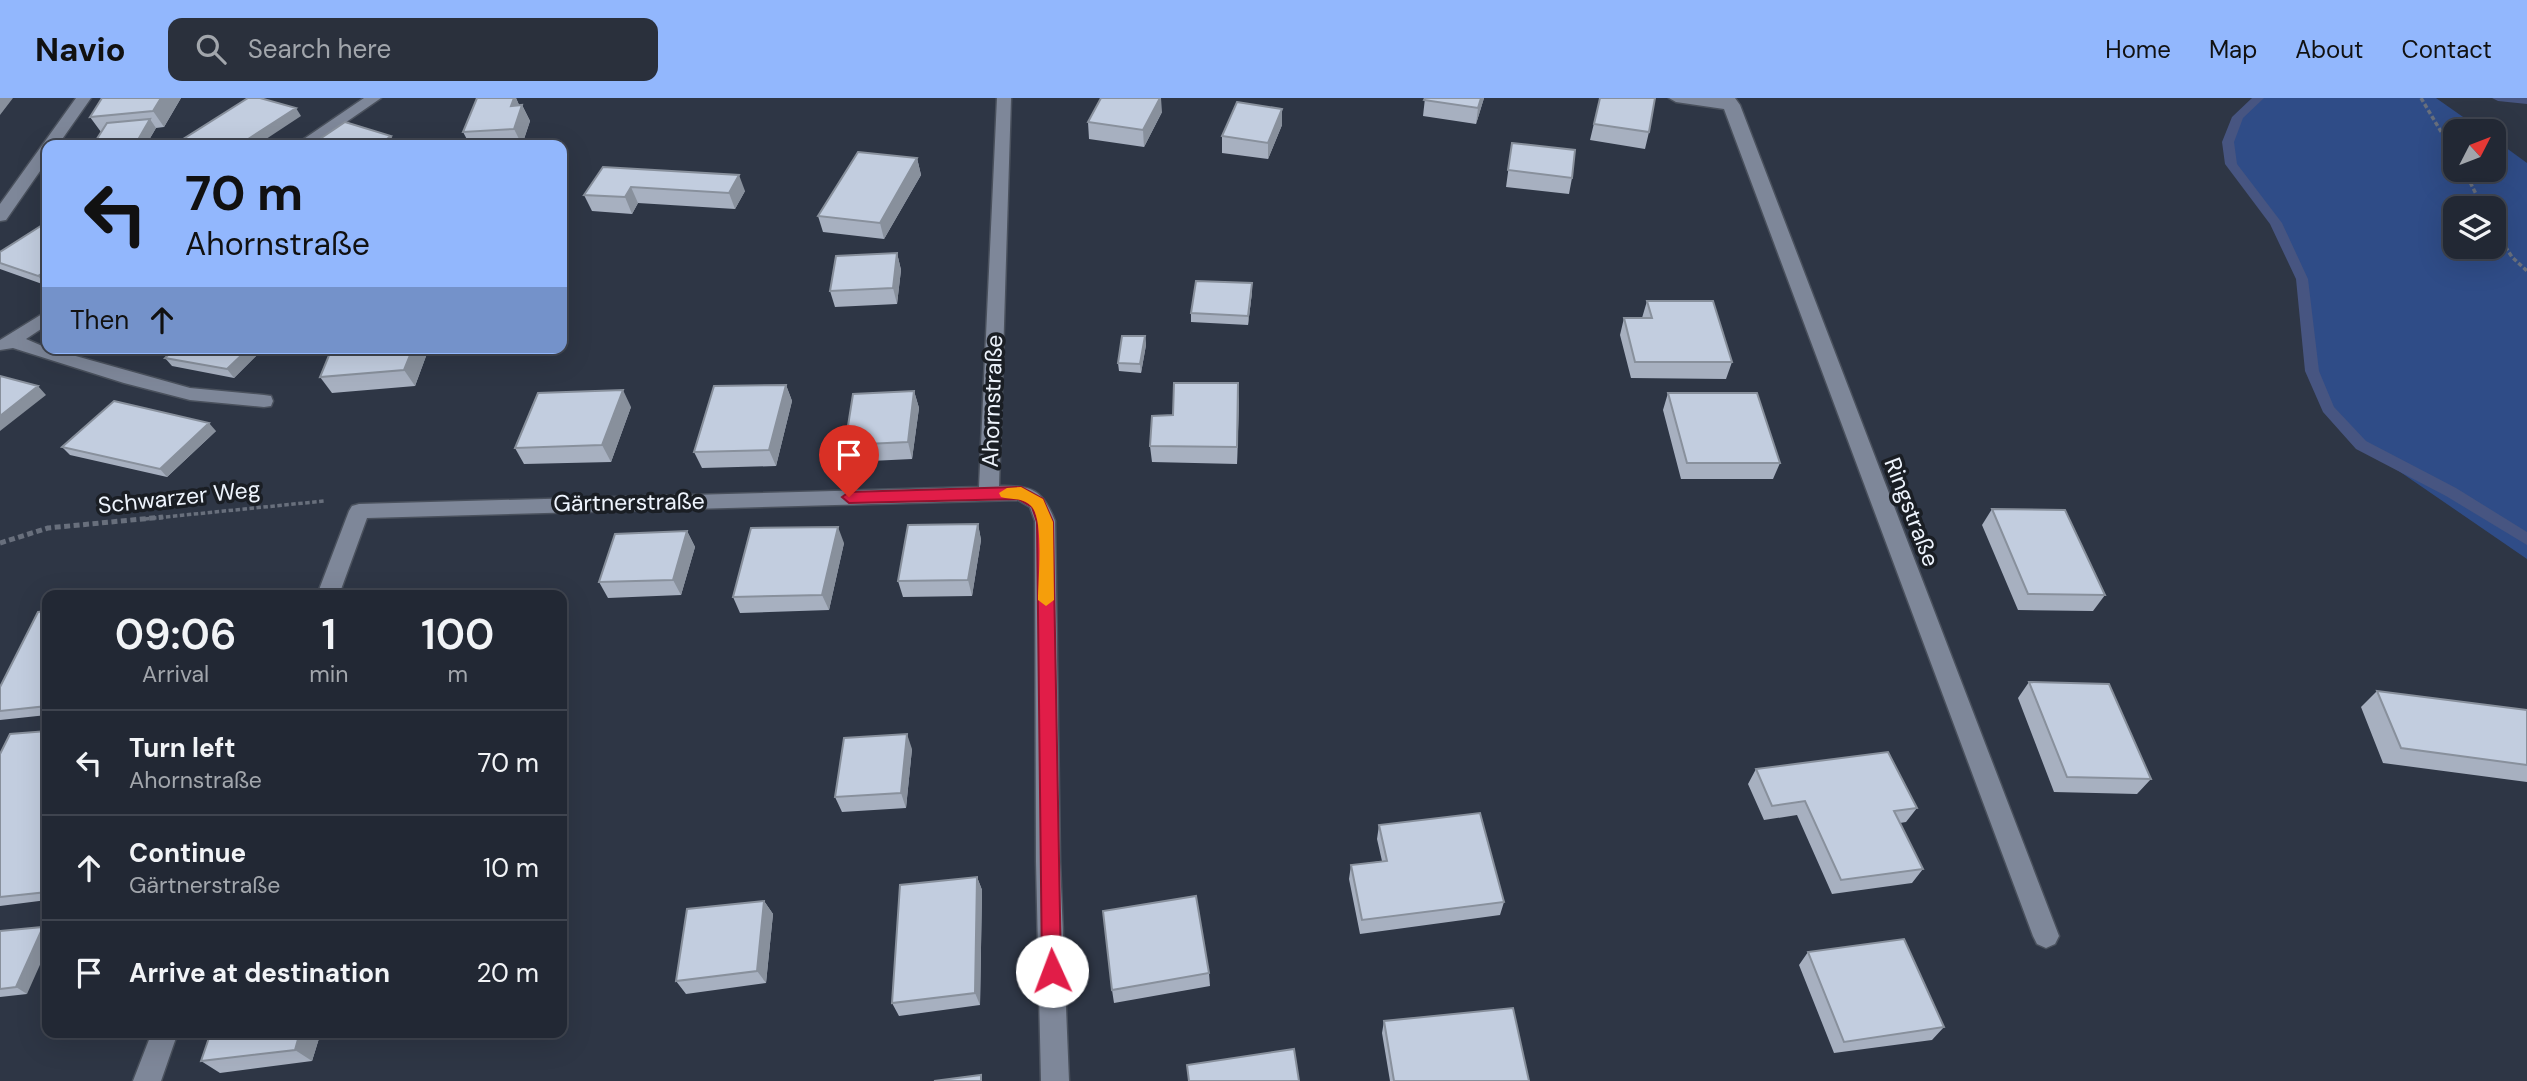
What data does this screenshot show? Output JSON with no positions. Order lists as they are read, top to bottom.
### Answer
{
  "streets": {
    "street": ["Ahornstraße", "Gärtnerstraße", "Ringstraße"],
    "path": ["Schwarzer Weg"]
  },
  "crossings": [
    ["Ahornstraße", "Gärtnerstraße"],
    ["Schwarzer Weg", "Gärtnerstraße"]
  ],
  "north": "top right",
  "page": {
    "header": "Navio",
    "search": "Search here",
    "nav": [
      "Home",
      "Map",
      "About",
      "Contact"
    ],
    "turn": ["70 m", "Ahornstraße"],
    "then": "Then",
    "eta": [
      "09:06",
      "Arrival",
      "1",
      "min",
      "100",
      "m"
    ],
    "list": [
      {
        "name": "Turn left",
        "note": "Ahornstraße",
        "value": "70 m"
      },
      {
        "name": "Continue",
        "note": "Gärtnerstraße",
        "value": "10 m"
      },
      {
        "name": "Arrive at destination",
        "value": "20 m"
      }
    ]
  }
}
